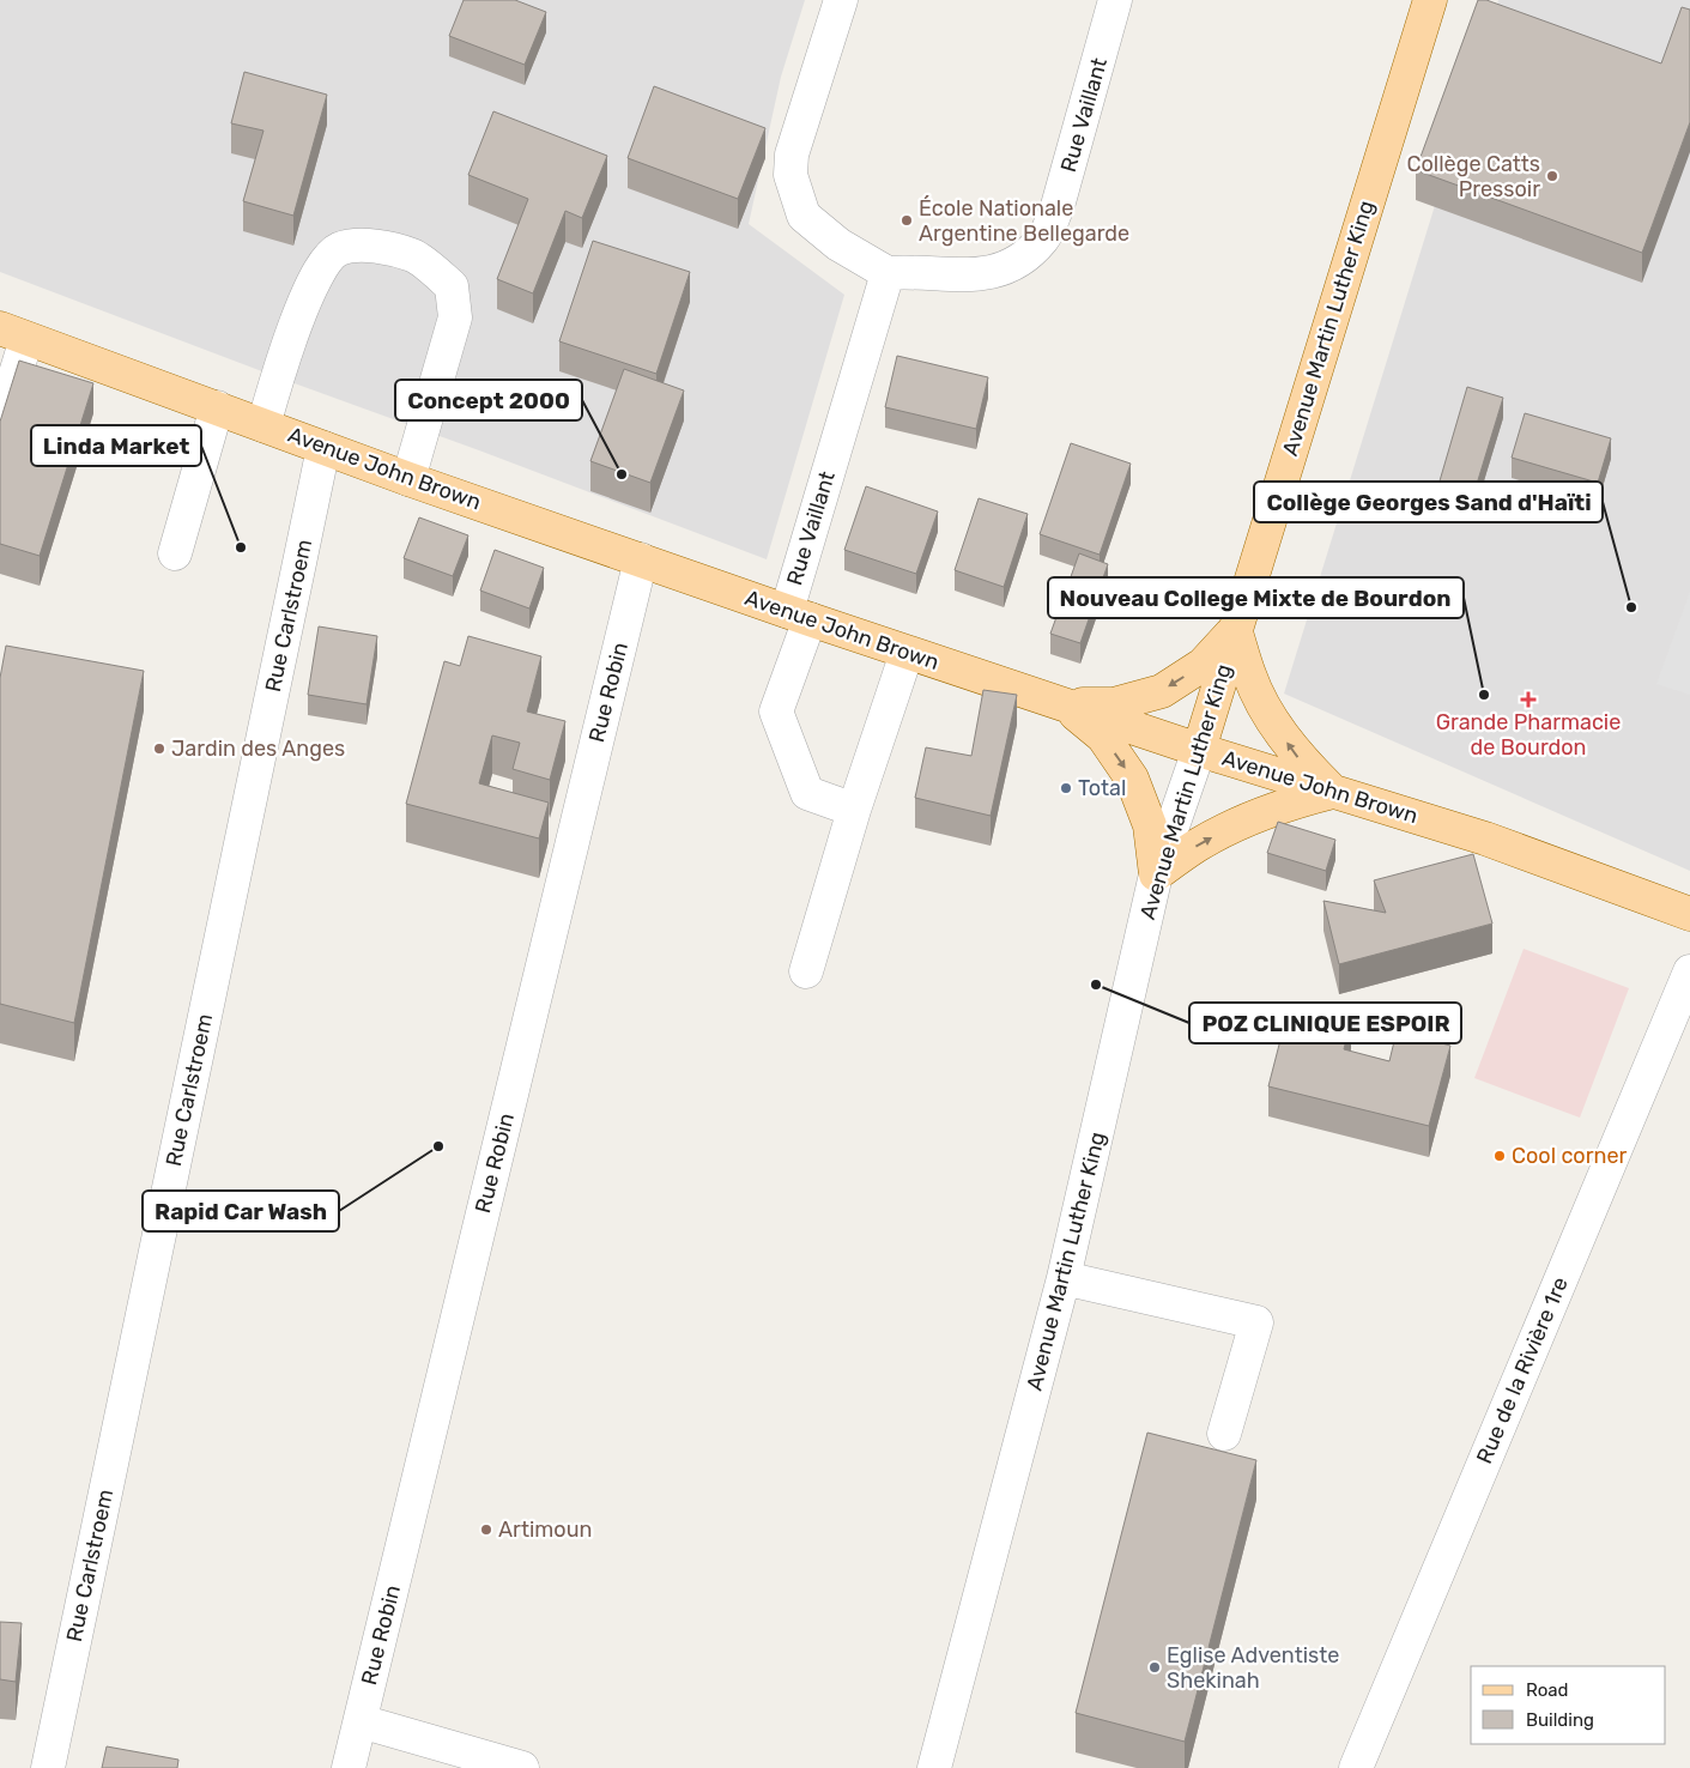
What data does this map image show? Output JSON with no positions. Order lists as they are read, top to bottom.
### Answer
{
  "streets": {
    "main road": ["Avenue Martin Luther King", "Avenue John Brown"],
    "street": [
      "Rue Vaillant",
      "Rue Carlstroem",
      "Rue Robin",
      "Rue de la Rivière 1re"
    ]
  },
  "crossings": [
    ["Rue Vaillant", "Avenue John Brown"],
    ["Avenue Martin Luther King", "Avenue John Brown"],
    ["Avenue John Brown", "Rue Carlstroem"],
    ["Avenue John Brown", "Rue Robin"]
  ],
  "places": {
    "other": [
      "Collège Catts Pressoir",
      "École Nationale Argentine Bellegarde",
      "Concept 2000",
      "Linda Market",
      "Collège Georges Sand d'Haïti",
      "Nouveau College Mixte de Bourdon",
      "Jardin des Anges",
      "Total",
      "POZ CLINIQUE ESPOIR",
      "Rapid Car Wash",
      "Cool corner",
      "Artimoun",
      "Eglise Adventiste Shekinah"
    ],
    "health": ["Grande Pharmacie de Bourdon"]
  },
  "legend": ["Road", "Building"]
}
